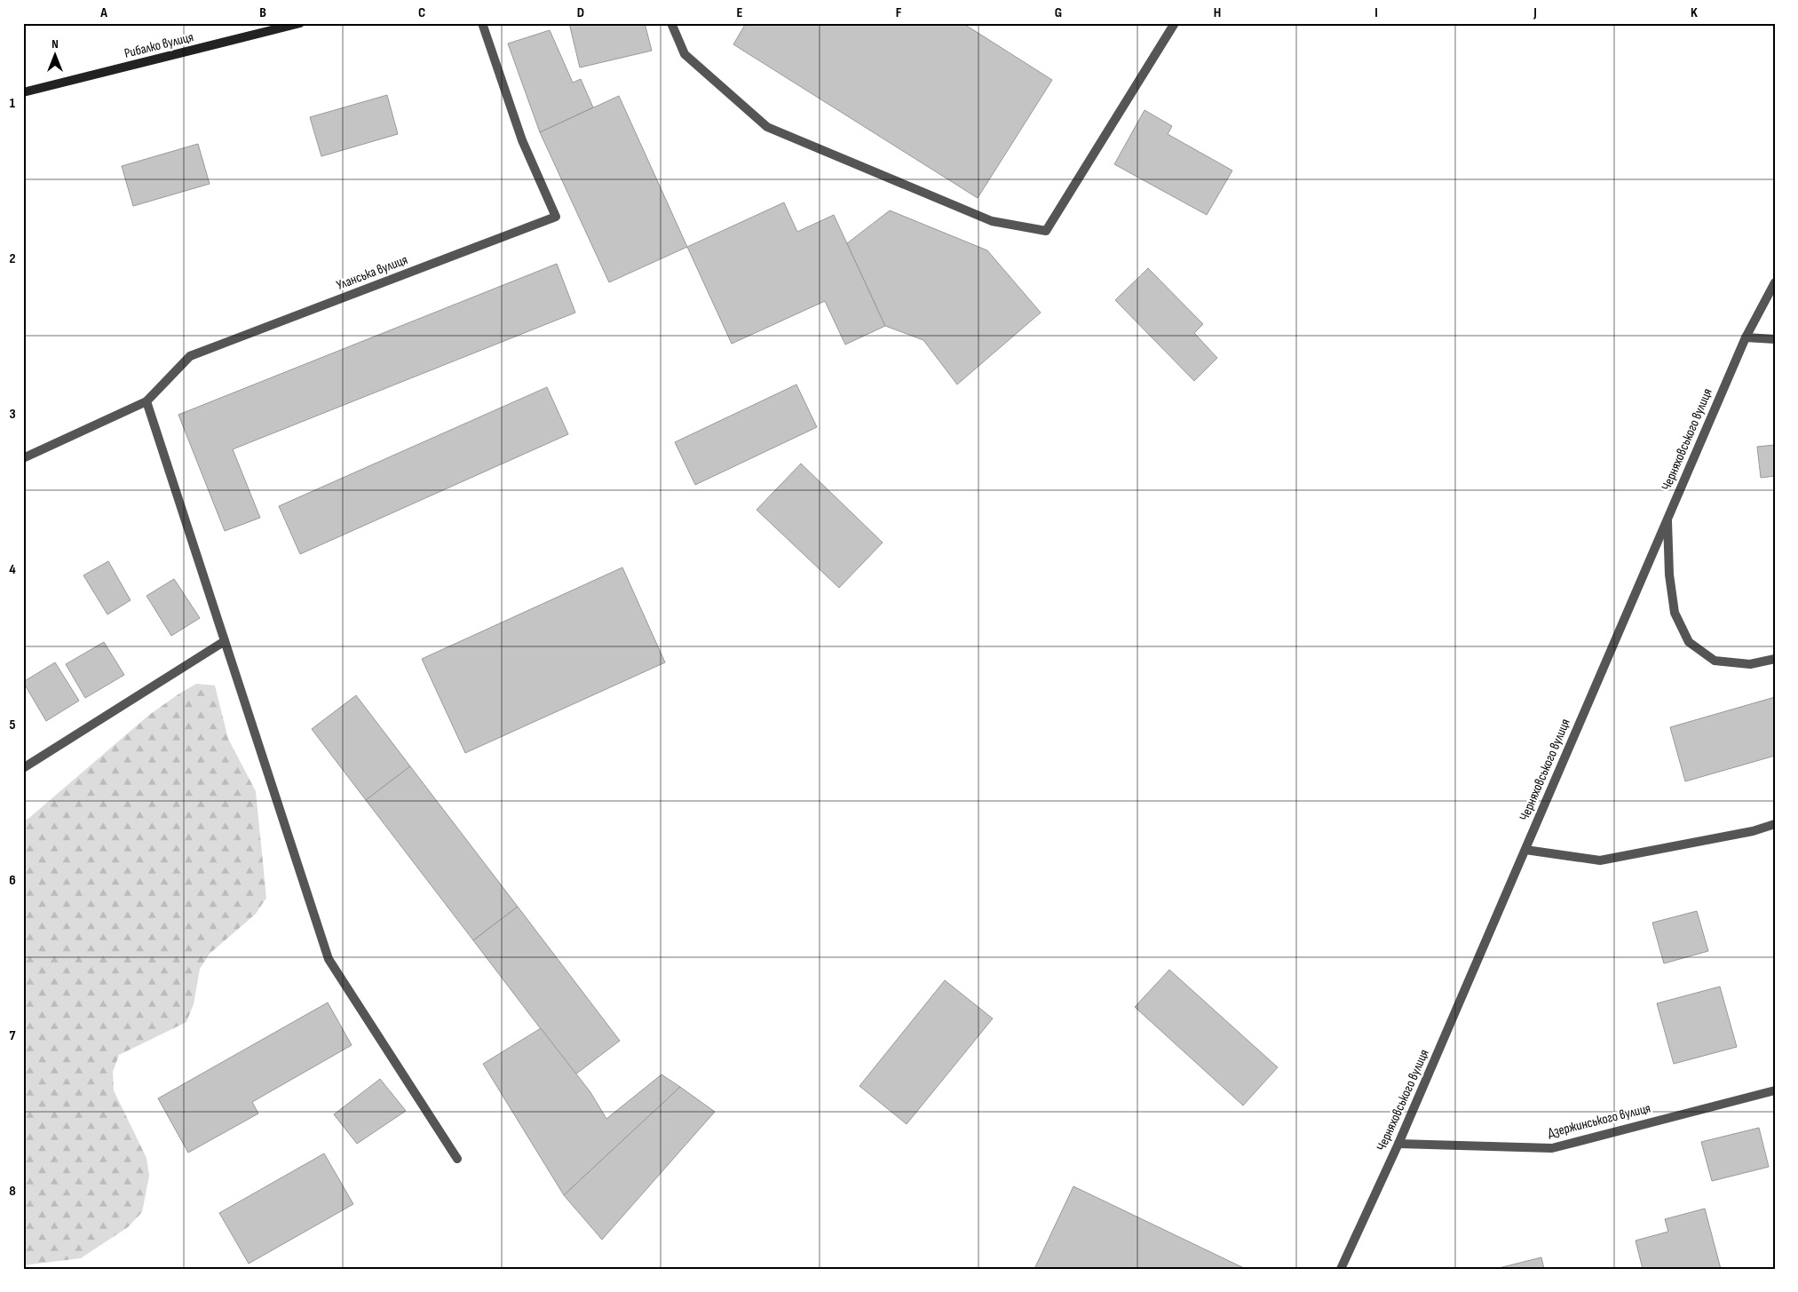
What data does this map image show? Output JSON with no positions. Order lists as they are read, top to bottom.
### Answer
{
  "streets": {
    "street": [
      "Рибалко вулиця",
      "Уланська вулиця",
      "Черняховського вулиця",
      "Дзержинського вулиця"
    ]
  },
  "crossings": [
    ["Черняховського вулиця", "Дзержинського вулиця"]
  ],
  "north": "top",
  "grid": {
    "columns": [
      "A",
      "B",
      "C",
      "D",
      "E",
      "F",
      "G",
      "H",
      "I",
      "J",
      "K"
    ],
    "rows": [
      "1",
      "2",
      "3",
      "4",
      "5",
      "6",
      "7",
      "8"
    ]
  }
}
